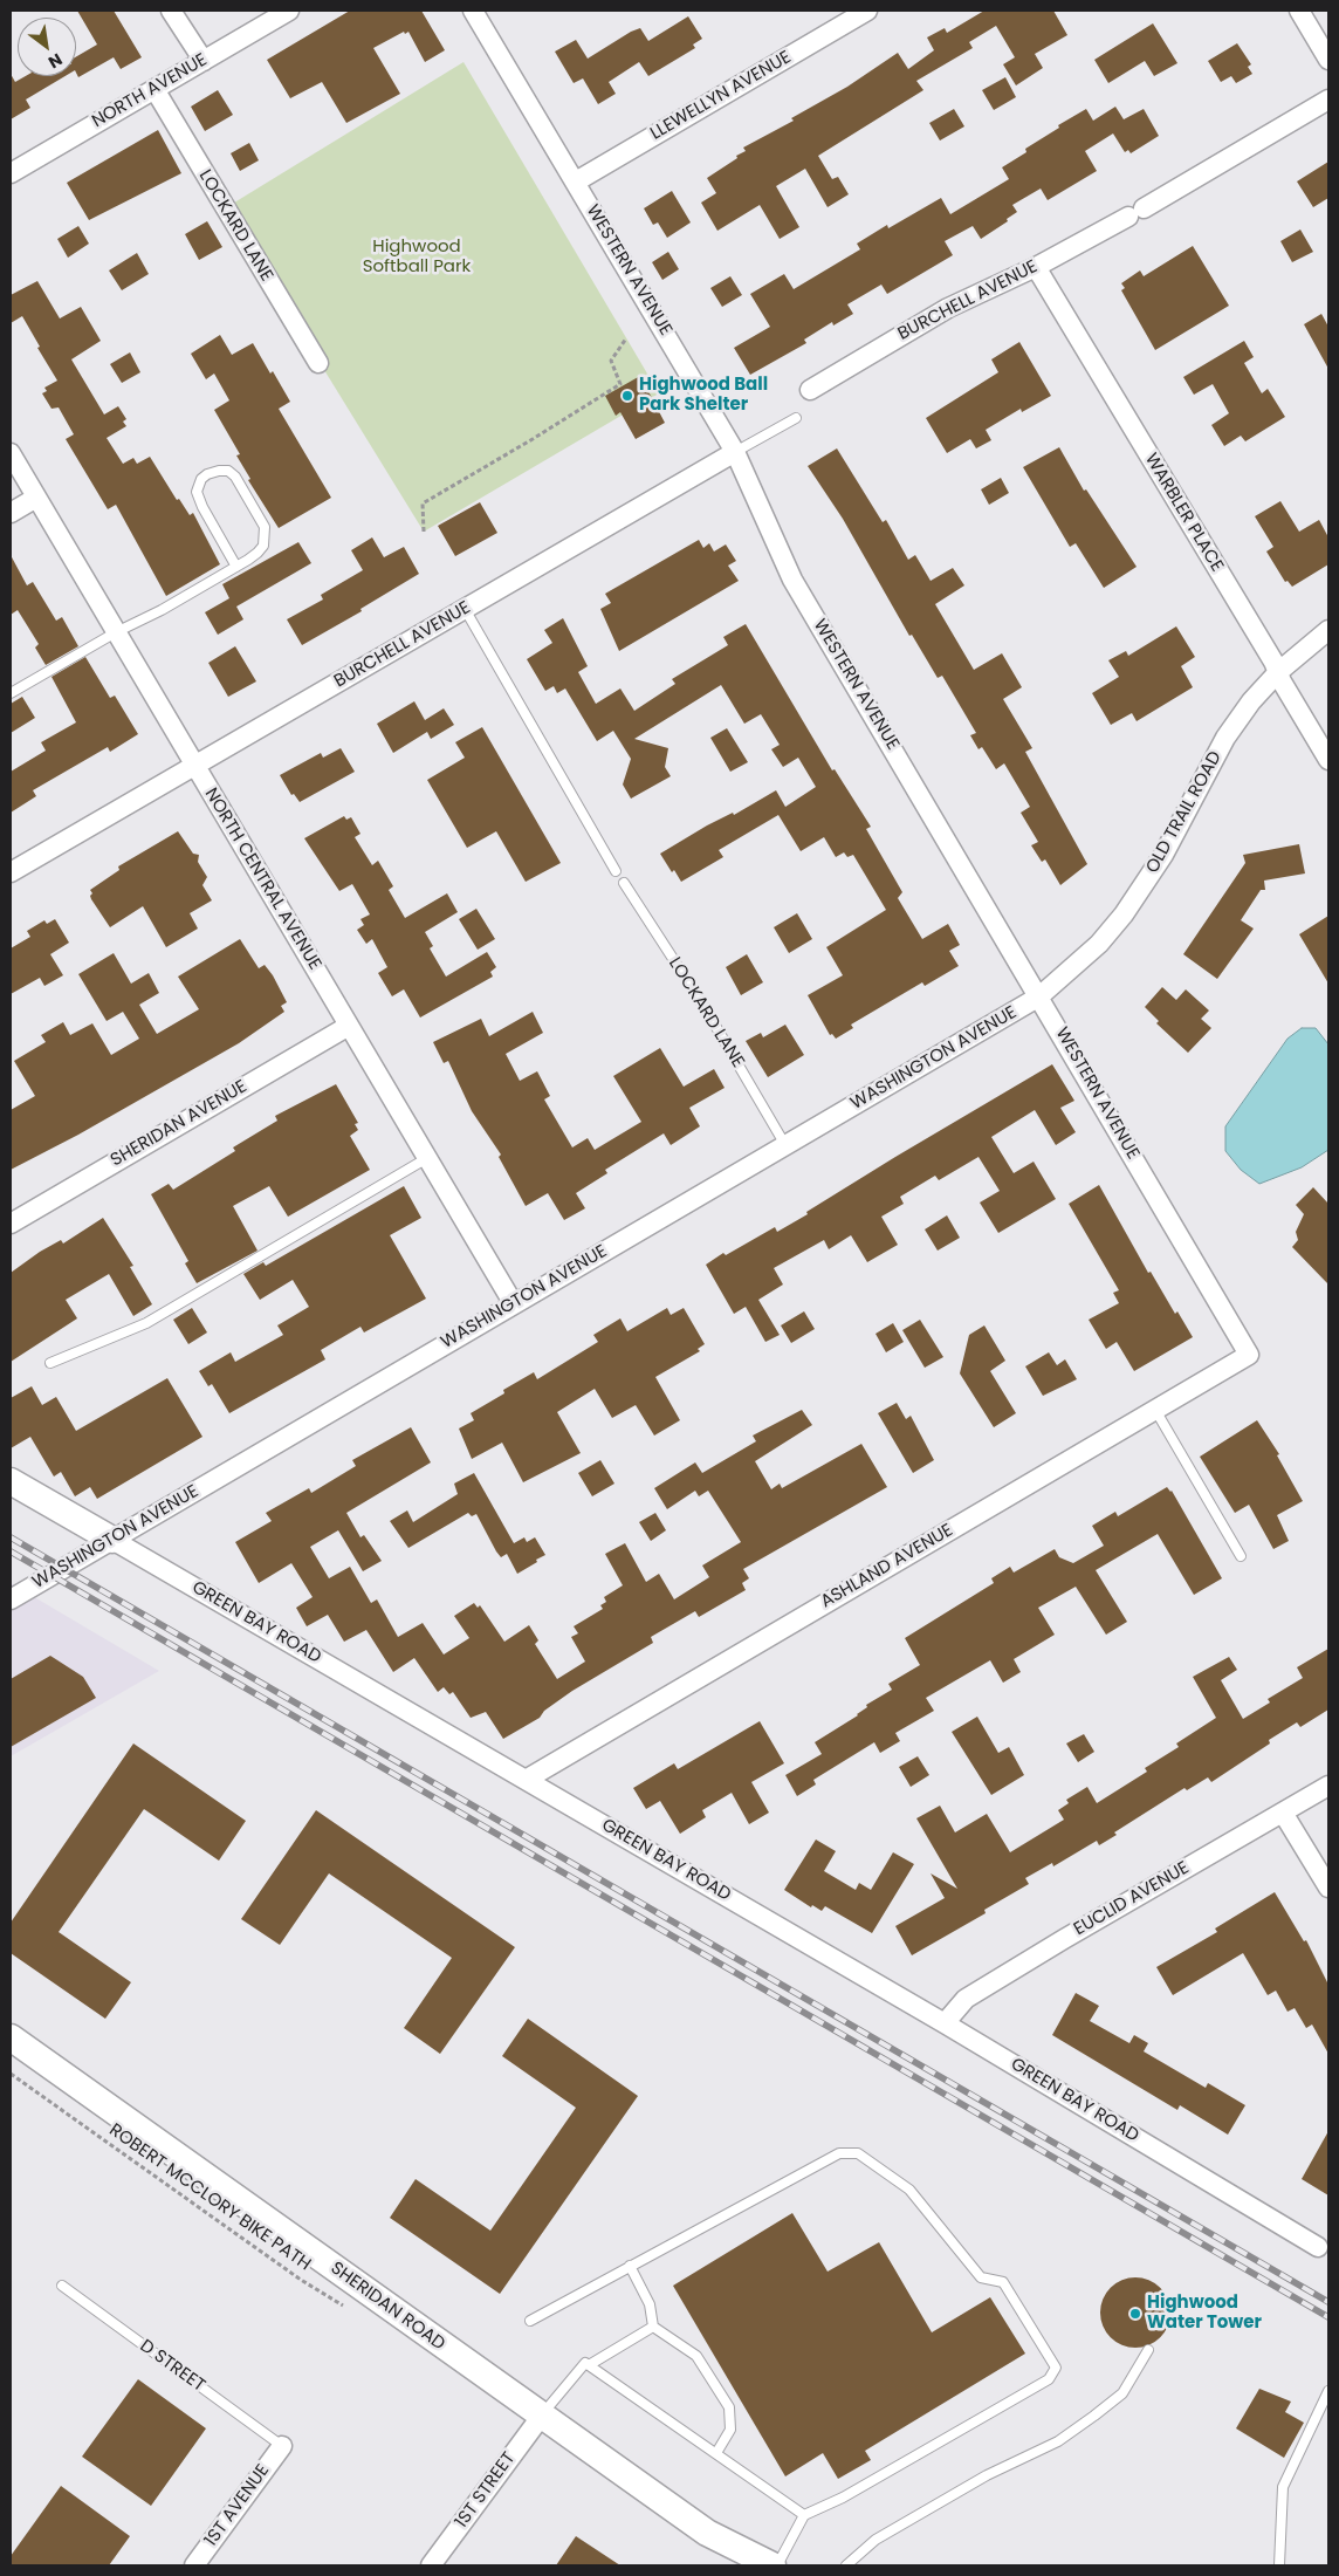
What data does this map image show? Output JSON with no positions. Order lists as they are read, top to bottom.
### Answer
{
  "streets": {
    "main road": ["GREEN BAY ROAD", "SHERIDAN ROAD"],
    "street": [
      "NORTH AVENUE",
      "LLEWELLYN AVENUE",
      "LOCKARD LANE",
      "WESTERN AVENUE",
      "BURCHELL AVENUE",
      "WARBLER PLACE",
      "OLD TRAIL ROAD",
      "NORTH CENTRAL AVENUE",
      "WASHINGTON AVENUE",
      "SHERIDAN AVENUE",
      "ASHLAND AVENUE",
      "EUCLID AVENUE",
      "1ST STREET",
      "1ST AVENUE"
    ],
    "lane": ["D STREET"],
    "path": ["ROBERT MCCLORY BIKE PATH"]
  },
  "crossings": [
    ["NORTH AVENUE", "LOCKARD LANE"],
    ["LLEWELLYN AVENUE", "WESTERN AVENUE"],
    ["LOCKARD LANE", "WASHINGTON AVENUE"],
    ["WESTERN AVENUE", "BURCHELL AVENUE"],
    ["WESTERN AVENUE", "OLD TRAIL ROAD"],
    ["WESTERN AVENUE", "WASHINGTON AVENUE"],
    ["WESTERN AVENUE", "ASHLAND AVENUE"],
    ["BURCHELL AVENUE", "WARBLER PLACE"],
    ["BURCHELL AVENUE", "NORTH CENTRAL AVENUE"],
    ["WARBLER PLACE", "OLD TRAIL ROAD"],
    ["OLD TRAIL ROAD", "WASHINGTON AVENUE"],
    ["NORTH CENTRAL AVENUE", "WASHINGTON AVENUE"],
    ["NORTH CENTRAL AVENUE", "SHERIDAN AVENUE"],
    ["WASHINGTON AVENUE", "GREEN BAY ROAD"],
    ["ASHLAND AVENUE", "GREEN BAY ROAD"],
    ["GREEN BAY ROAD", "EUCLID AVENUE"],
    ["SHERIDAN ROAD", "1ST STREET"],
    ["D STREET", "1ST AVENUE"]
  ],
  "parks": ["Highwood Softball Park"],
  "places": ["Highwood Ball Park Shelter", "Highwood Water Tower"],
  "north": "bottom right"
}
